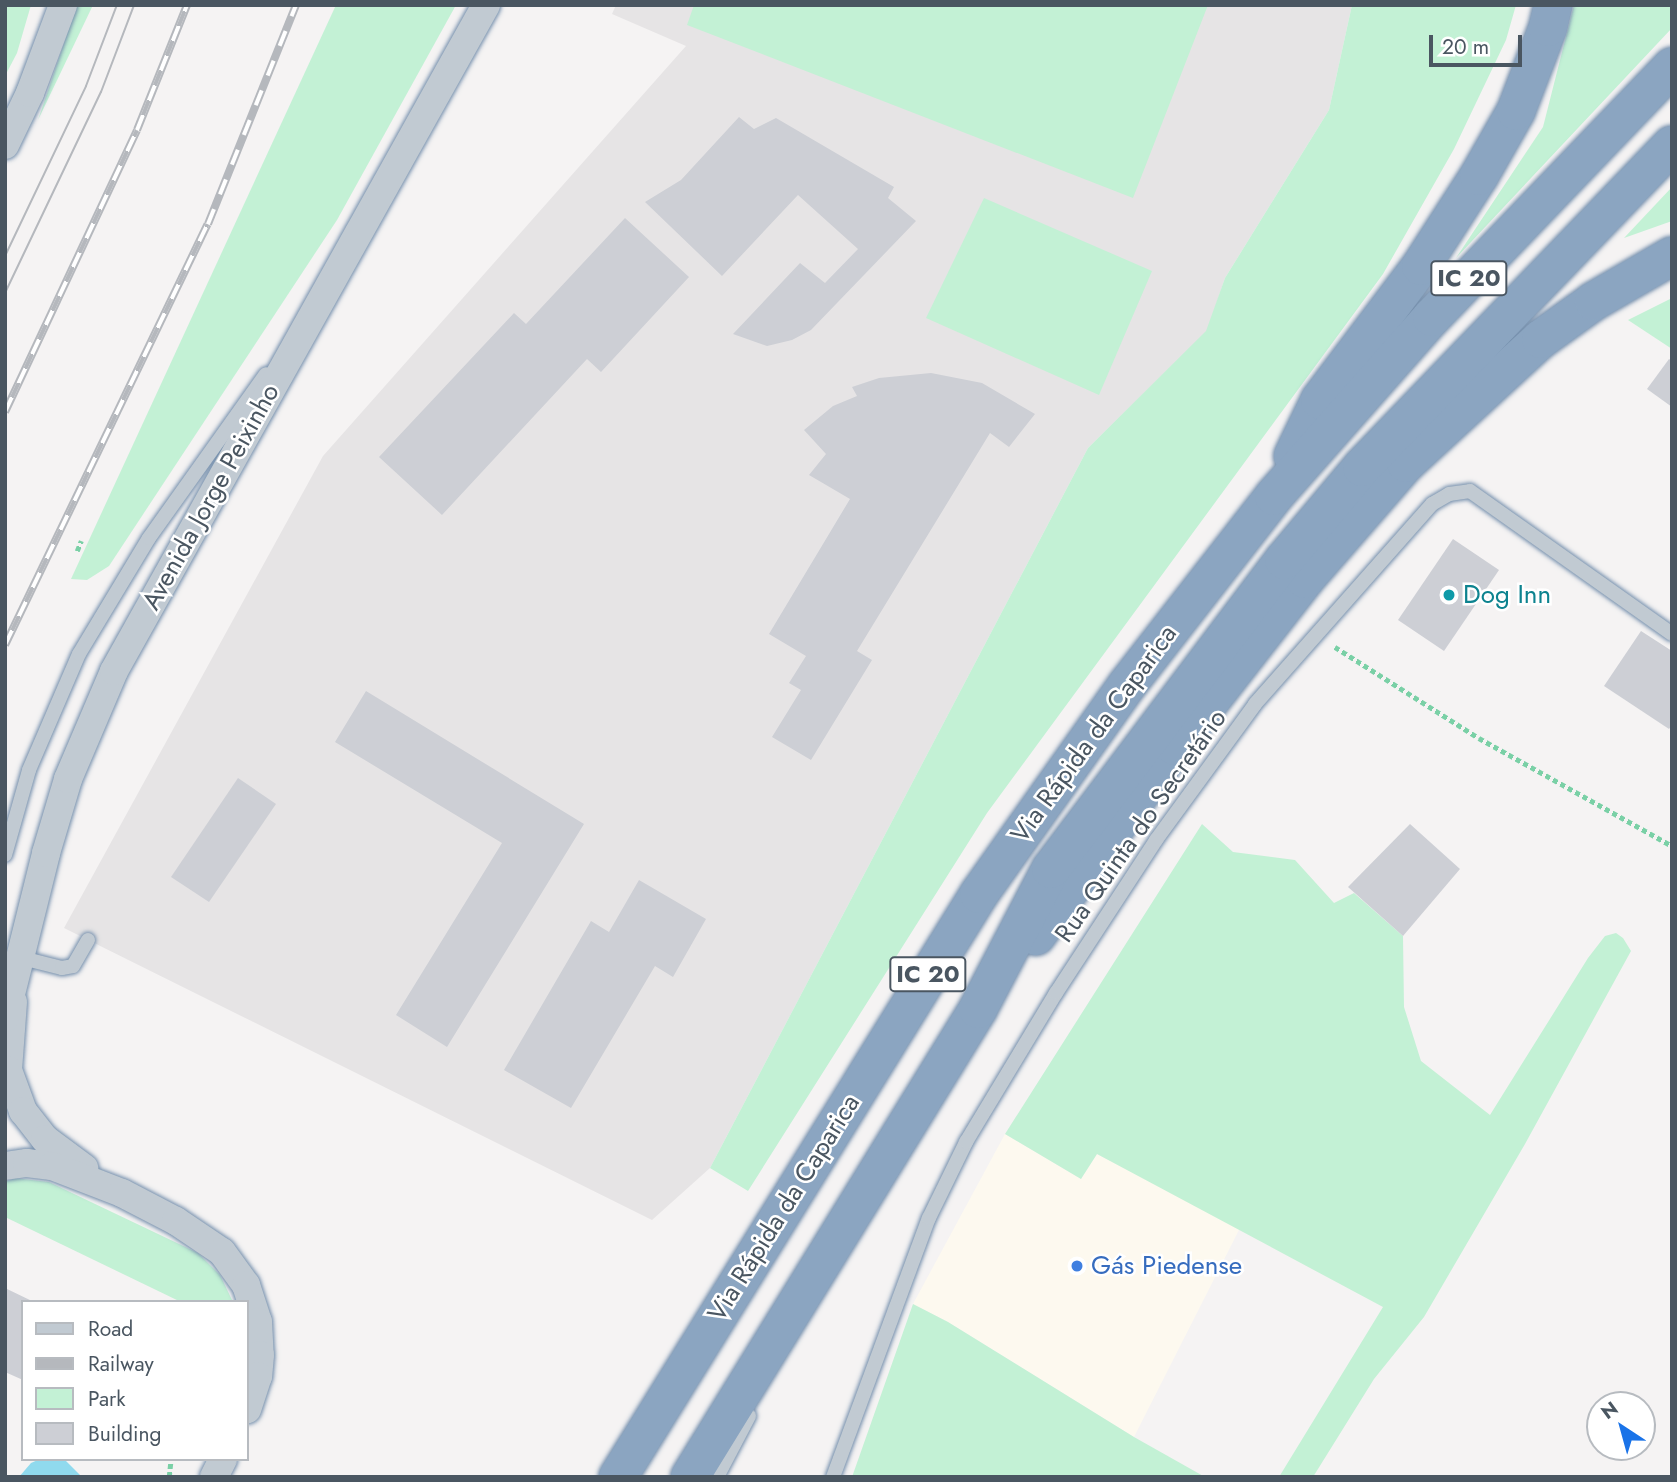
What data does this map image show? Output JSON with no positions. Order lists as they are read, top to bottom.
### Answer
{
  "streets": {
    "highway": ["IC 20", "Via Rápida da Caparica"],
    "street": ["Avenida Jorge Peixinho"],
    "lane": ["Rua Quinta do Secretário"]
  },
  "places": ["Dog Inn", "Gás Piedense"],
  "legend": [
    "Road",
    "Railway",
    "Park",
    "Building"
  ],
  "scale_bar": "20 m",
  "north": "top left"
}
